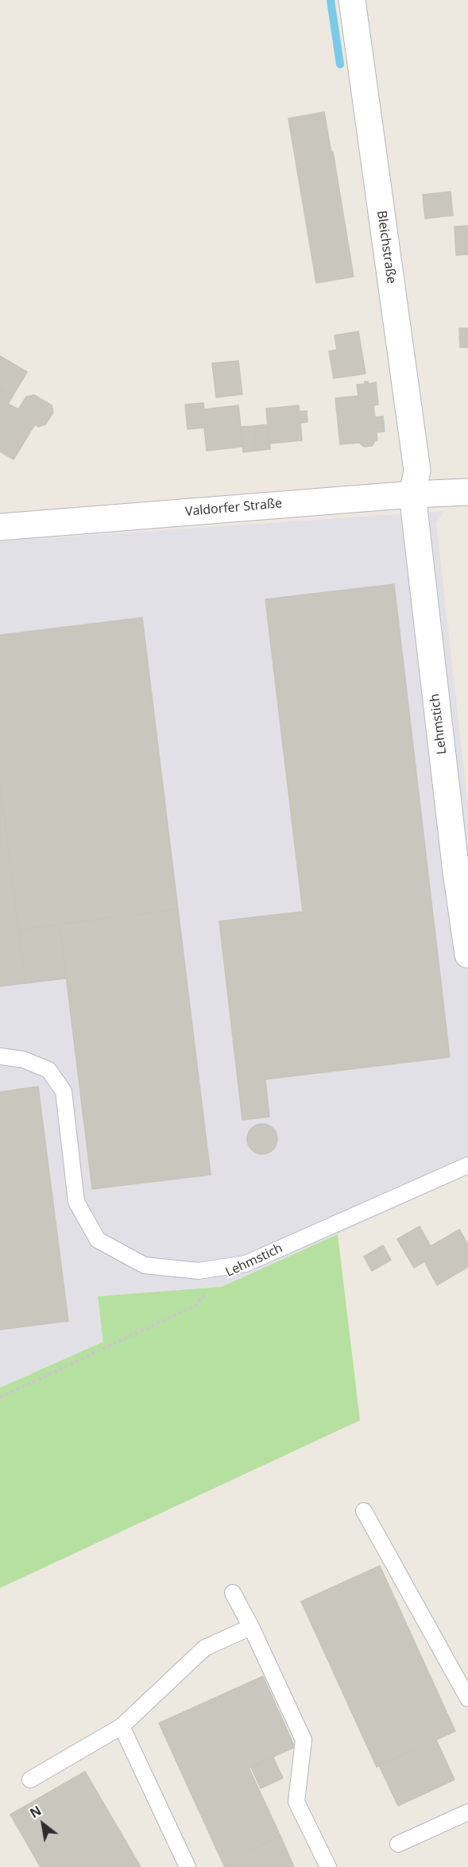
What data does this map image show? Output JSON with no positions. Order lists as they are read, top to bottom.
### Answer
{
  "streets": {
    "street": ["Bleichstraße", "Valdorfer Straße", "Lehmstich"]
  },
  "crossings": [
    ["Bleichstraße", "Valdorfer Straße"],
    ["Bleichstraße", "Lehmstich"],
    ["Valdorfer Straße", "Lehmstich"]
  ],
  "north": "top left"
}
